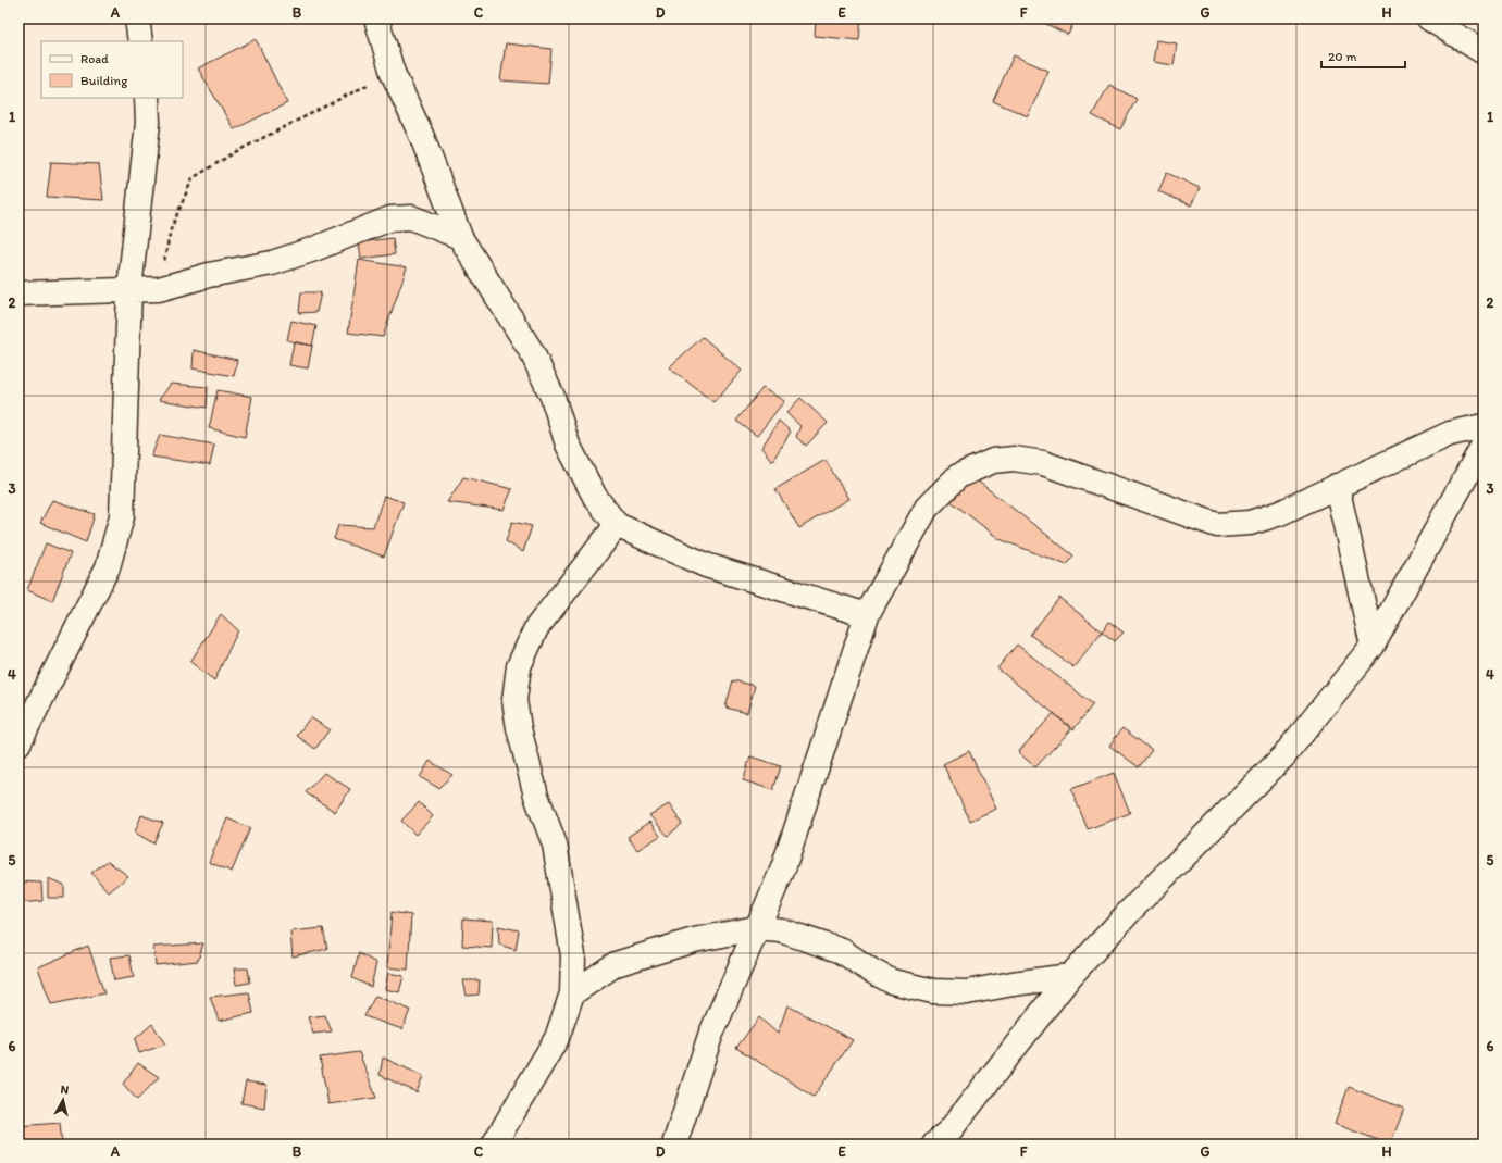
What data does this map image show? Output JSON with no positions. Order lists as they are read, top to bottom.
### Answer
{
  "legend": ["Road", "Building"],
  "scale_bar": "20 m",
  "north": "top",
  "grid": {
    "columns": [
      "A",
      "B",
      "C",
      "D",
      "E",
      "F",
      "G",
      "H"
    ],
    "rows": [
      "1",
      "2",
      "3",
      "4",
      "5",
      "6"
    ]
  }
}
